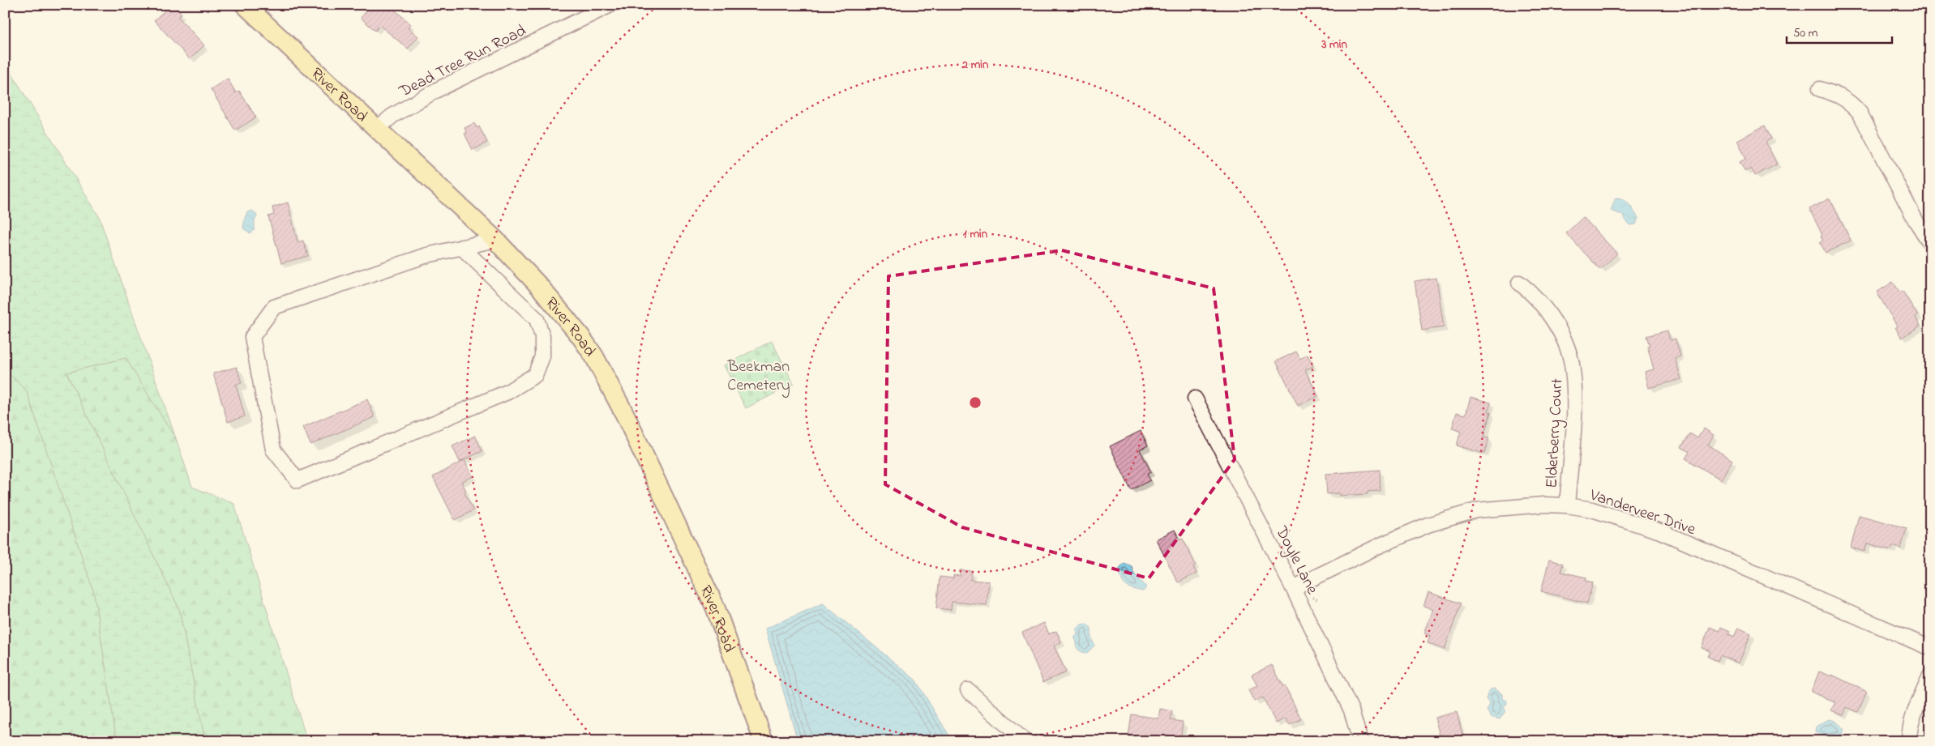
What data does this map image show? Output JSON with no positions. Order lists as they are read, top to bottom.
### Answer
{
  "streets": {
    "main road": ["River Road"],
    "street": [
      "Dead Tree Run Road",
      "Elderberry Court",
      "Vanderveer Drive",
      "Doyle Lane"
    ]
  },
  "crossings": [
    ["Dead Tree Run Road", "River Road"],
    ["Elderberry Court", "Vanderveer Drive"],
    ["Vanderveer Drive", "Doyle Lane"]
  ],
  "parks": ["Beekman Cemetery"],
  "scale_bar": "50 m",
  "rings": ["3 min", "2 min", "1 min"]
}
